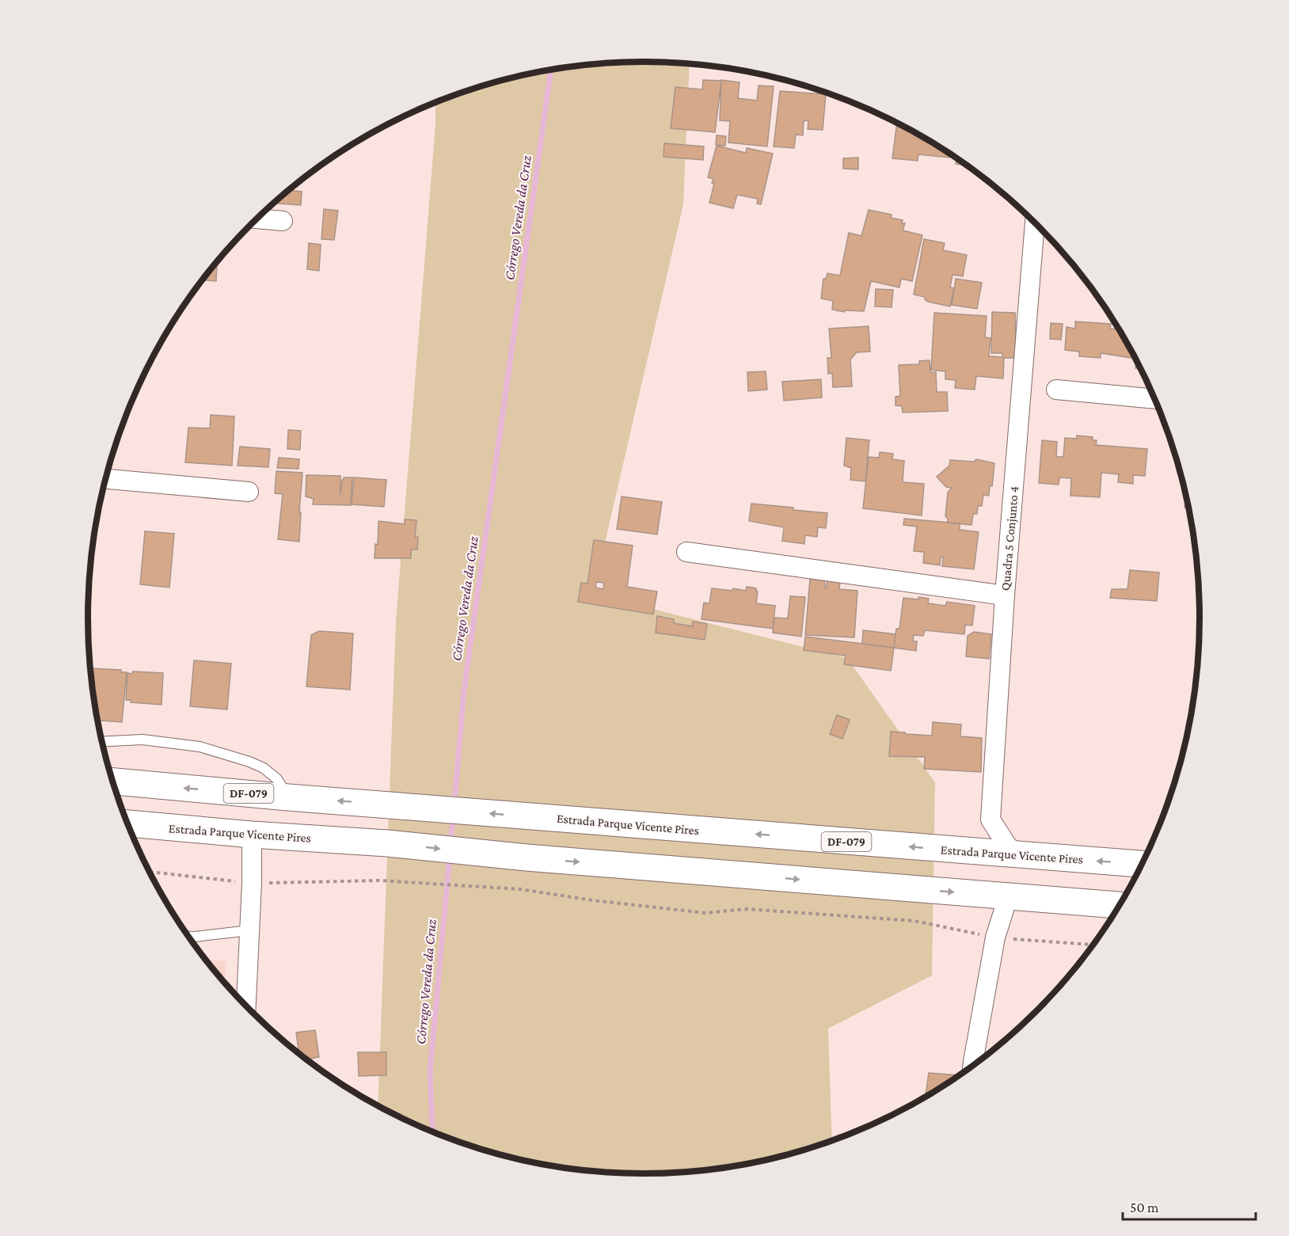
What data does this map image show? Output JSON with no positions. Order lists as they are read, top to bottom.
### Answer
{
  "streets": {
    "main road": ["DF-079", "Estrada Parque Vicente Pires"],
    "street": ["Quadra 5 Conjunto 4"]
  },
  "crossings": [
    ["Quadra 5 Conjunto 4", "Estrada Parque Vicente Pires"]
  ],
  "water": ["Córrego Vereda da Cruz"],
  "scale_bar": "50 m"
}
